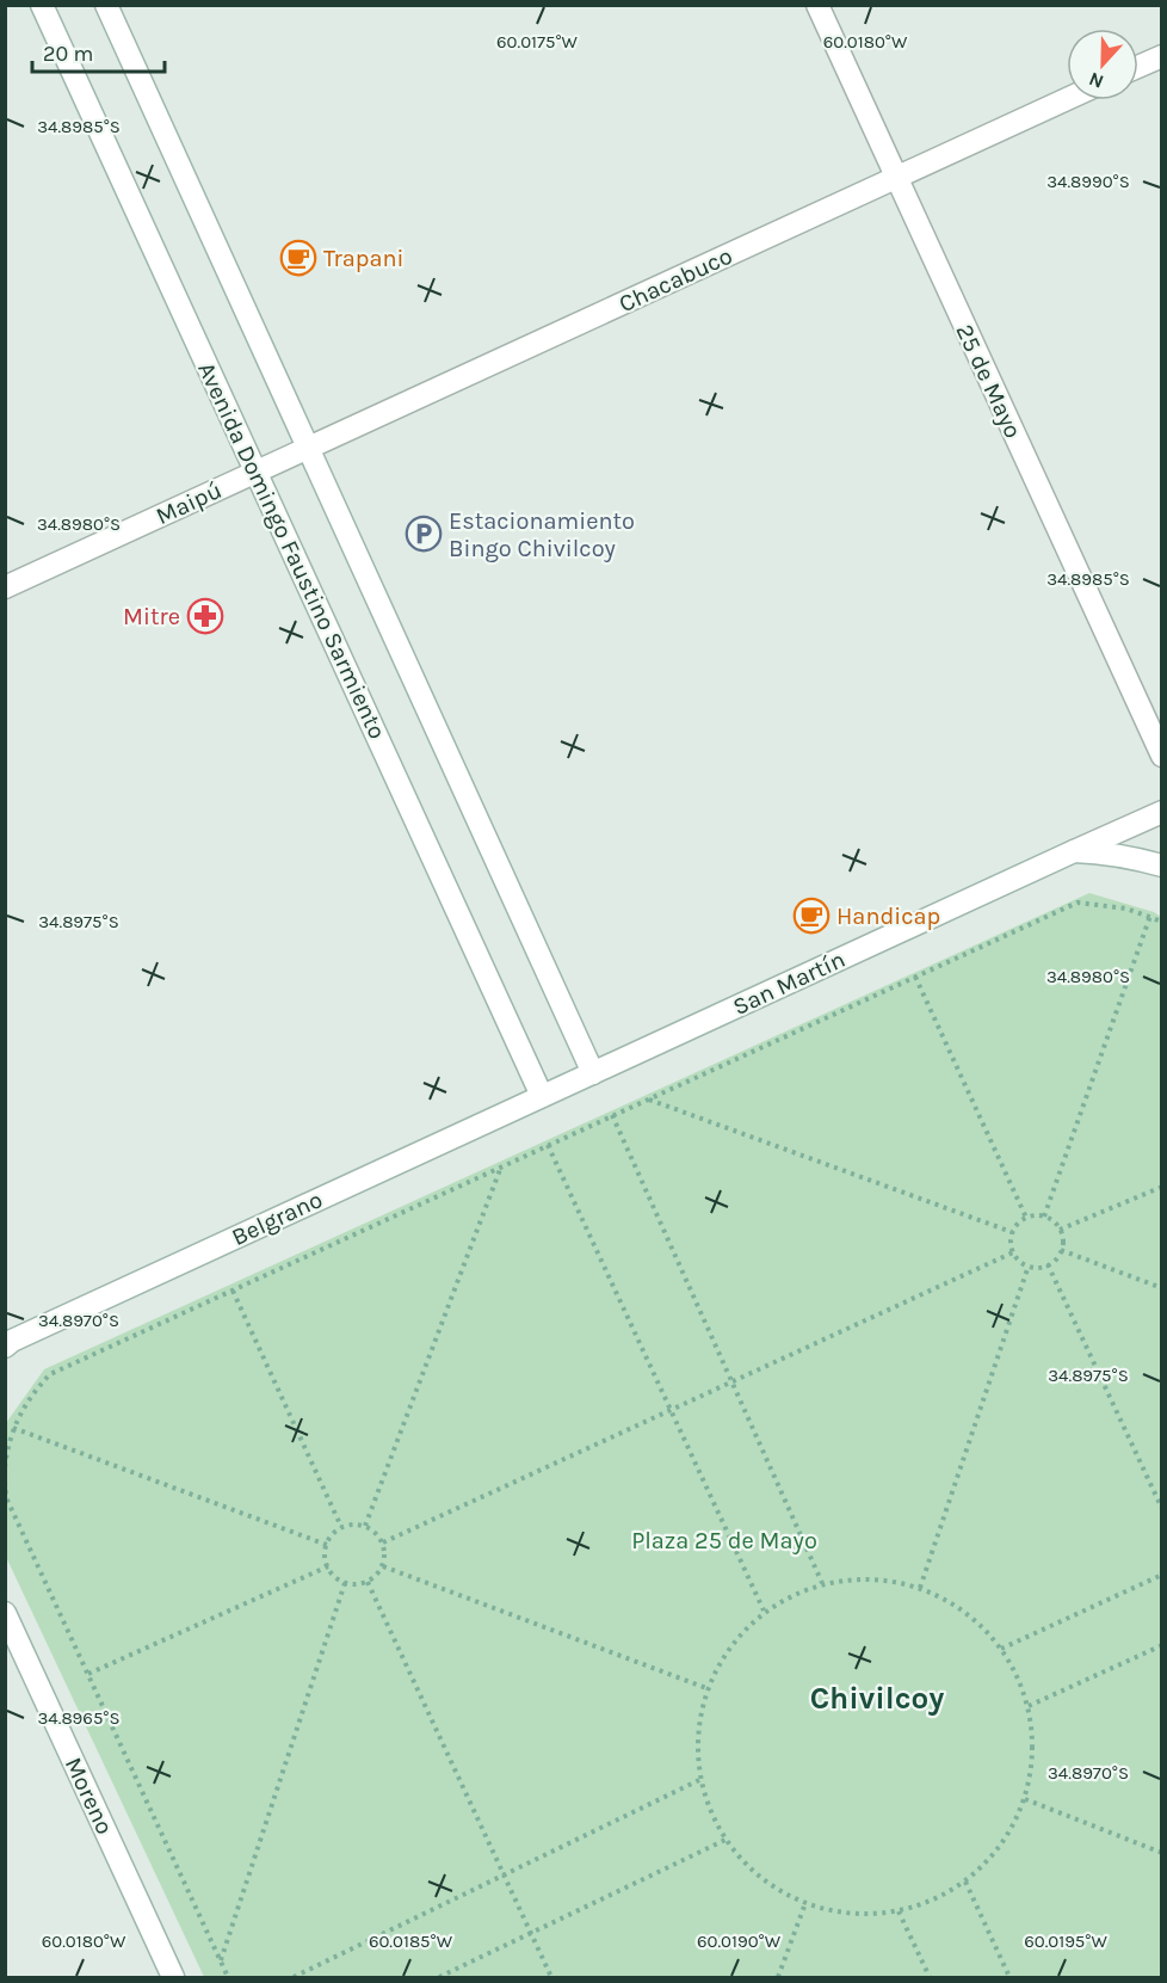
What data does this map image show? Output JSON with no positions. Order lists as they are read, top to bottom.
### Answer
{
  "streets": {
    "main road": [
      "Chacabuco",
      "25 de Mayo",
      "Maipú",
      "Avenida Domingo Faustino Sarmiento",
      "San Martín",
      "Belgrano",
      "Moreno"
    ]
  },
  "crossings": [
    ["Chacabuco", "25 de Mayo"],
    ["Chacabuco", "Maipú"],
    ["Chacabuco", "Avenida Domingo Faustino Sarmiento"],
    ["Maipú", "Avenida Domingo Faustino Sarmiento"],
    ["Avenida Domingo Faustino Sarmiento", "San Martín"],
    ["Avenida Domingo Faustino Sarmiento", "Belgrano"],
    ["San Martín", "Belgrano"]
  ],
  "districts": ["Chivilcoy"],
  "parks": ["Plaza 25 de Mayo"],
  "places": {
    "cafe": ["Trapani", "Handicap"],
    "parking": ["Estacionamiento Bingo Chivilcoy"],
    "pharmacy": ["Mitre"]
  },
  "scale_bar": "20 m",
  "north": "bottom",
  "coordinates": [
    "60.0180°W",
    "60.0175°W",
    "34.8985°S",
    "34.8990°S",
    "34.8980°S",
    "34.8975°S",
    "34.8970°S",
    "34.8965°S",
    "60.0185°W",
    "60.0190°W",
    "60.0195°W"
  ]
}
